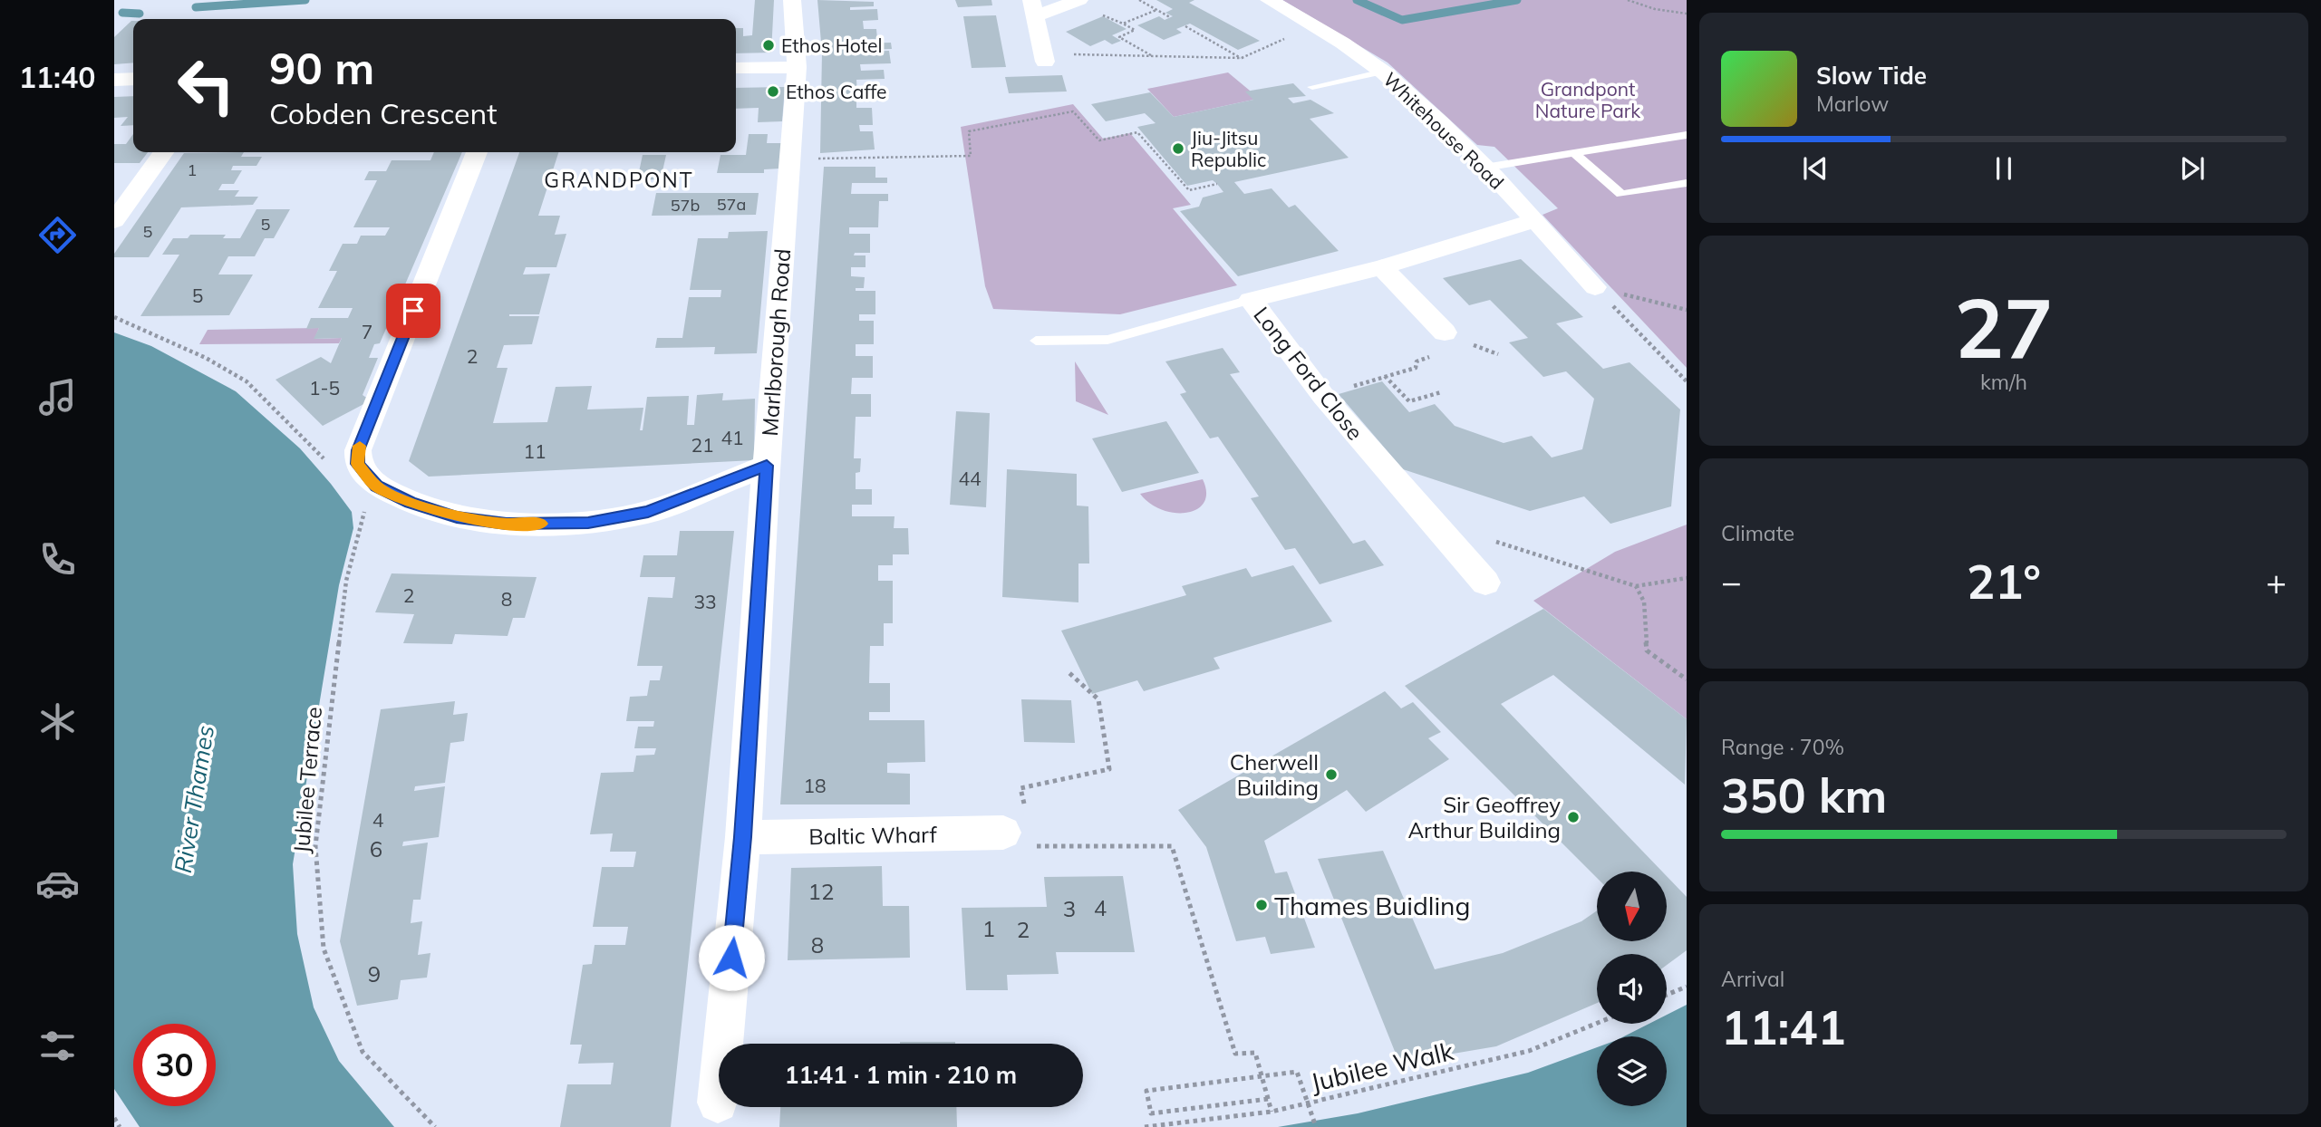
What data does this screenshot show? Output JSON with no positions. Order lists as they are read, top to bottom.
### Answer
{
  "streets": {
    "street": [
      "Whitehouse Road",
      "Marlborough Road",
      "Long Ford Close",
      "Baltic Wharf"
    ],
    "path": ["Jubilee Terrace", "Jubilee Walk"]
  },
  "crossings": [
    ["Whitehouse Road", "Long Ford Close"],
    ["Marlborough Road", "Baltic Wharf"]
  ],
  "districts": ["GRANDPONT"],
  "water": ["River Thames"],
  "parks": ["Grandpont Nature Park"],
  "places": [
    "Ethos Hotel",
    "Ethos Caffe",
    "Jiu-Jitsu Republic",
    "Cherwell Building",
    "Sir Geoffrey Arthur Building",
    "Thames Buidling"
  ],
  "house_numbers": [
    "1",
    "57a",
    "57b",
    "5",
    "5",
    "5",
    "7",
    "2",
    "1-5",
    "41",
    "21",
    "11",
    "44",
    "2",
    "8",
    "33",
    "18",
    "4",
    "6",
    "12",
    "4",
    "3",
    "1",
    "2",
    "8",
    "9"
  ],
  "north": "bottom",
  "page": {
    "tabs": "11:40",
    "turn": ["90 m", "Cobden Crescent"],
    "song": ["Slow Tide", "Marlow"],
    "tile": [
      ["27", "km/h"],
      "Climate",
      ["Range · 70%", "350 km"],
      ["Arrival", "11:41"]
    ],
    "heat": ["−", "21°", "+"],
    "limit": "30",
    "trip": "11:41 · 1 min · 210 m"
  }
}
